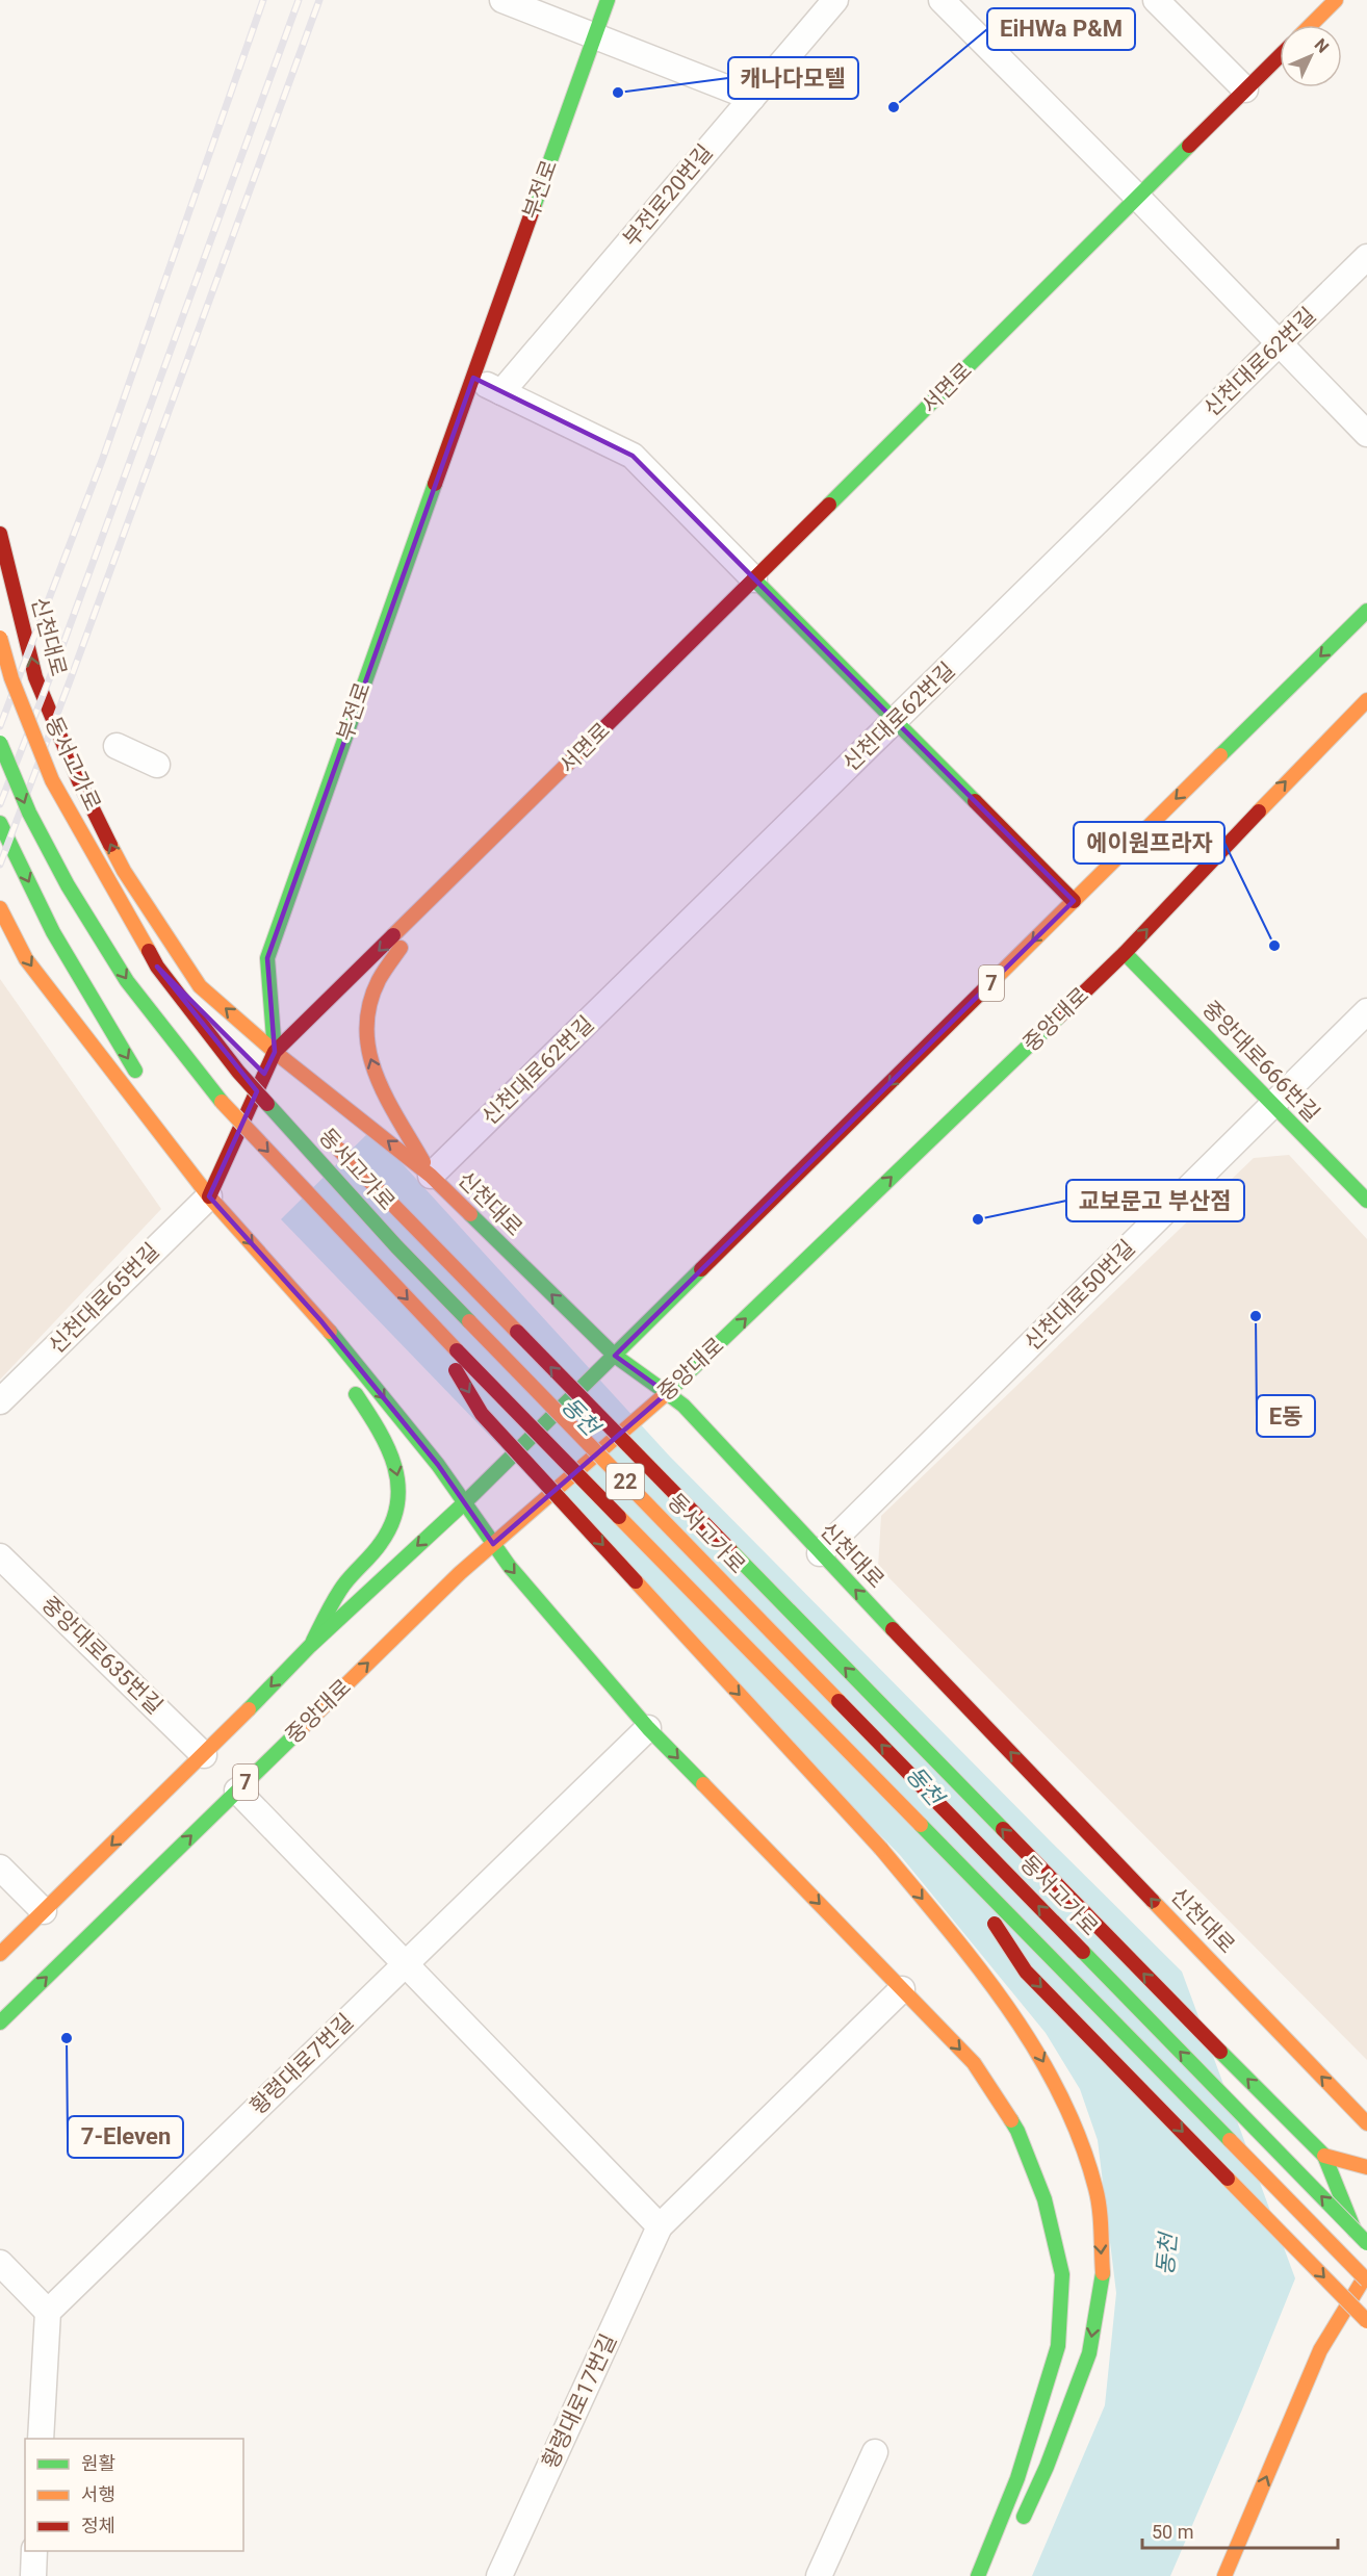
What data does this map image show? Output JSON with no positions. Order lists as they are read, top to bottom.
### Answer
{
  "streets": {
    "main road": [
      "부전로",
      "서면로",
      "신천대로",
      "동서고가로",
      "7",
      "중앙대로",
      "중앙대로666번길",
      "22"
    ],
    "street": [
      "부전로20번길",
      "신천대로62번길",
      "신천대로50번길",
      "신천대로65번길",
      "중앙대로635번길",
      "황령대로7번길",
      "황령대로17번길"
    ]
  },
  "crossings": [
    ["부전로", "서면로"],
    ["부전로", "신천대로"],
    ["신천대로62번길", "서면로"],
    ["신천대로62번길", "신천대로"],
    ["서면로", "신천대로"],
    ["신천대로", "7"],
    ["신천대로", "중앙대로"],
    ["신천대로", "신천대로50번길"],
    ["7", "중앙대로635번길"],
    ["중앙대로", "중앙대로666번길"],
    ["중앙대로666번길", "신천대로50번길"]
  ],
  "water": ["동천"],
  "places": [
    "캐나다모텔",
    "EiHWa P&M",
    "에이원프라자",
    "교보문고 부산점",
    "E동",
    "7-Eleven"
  ],
  "legend": ["원활", "서행", "정체"],
  "scale_bar": "50 m",
  "north": "top right"
}
